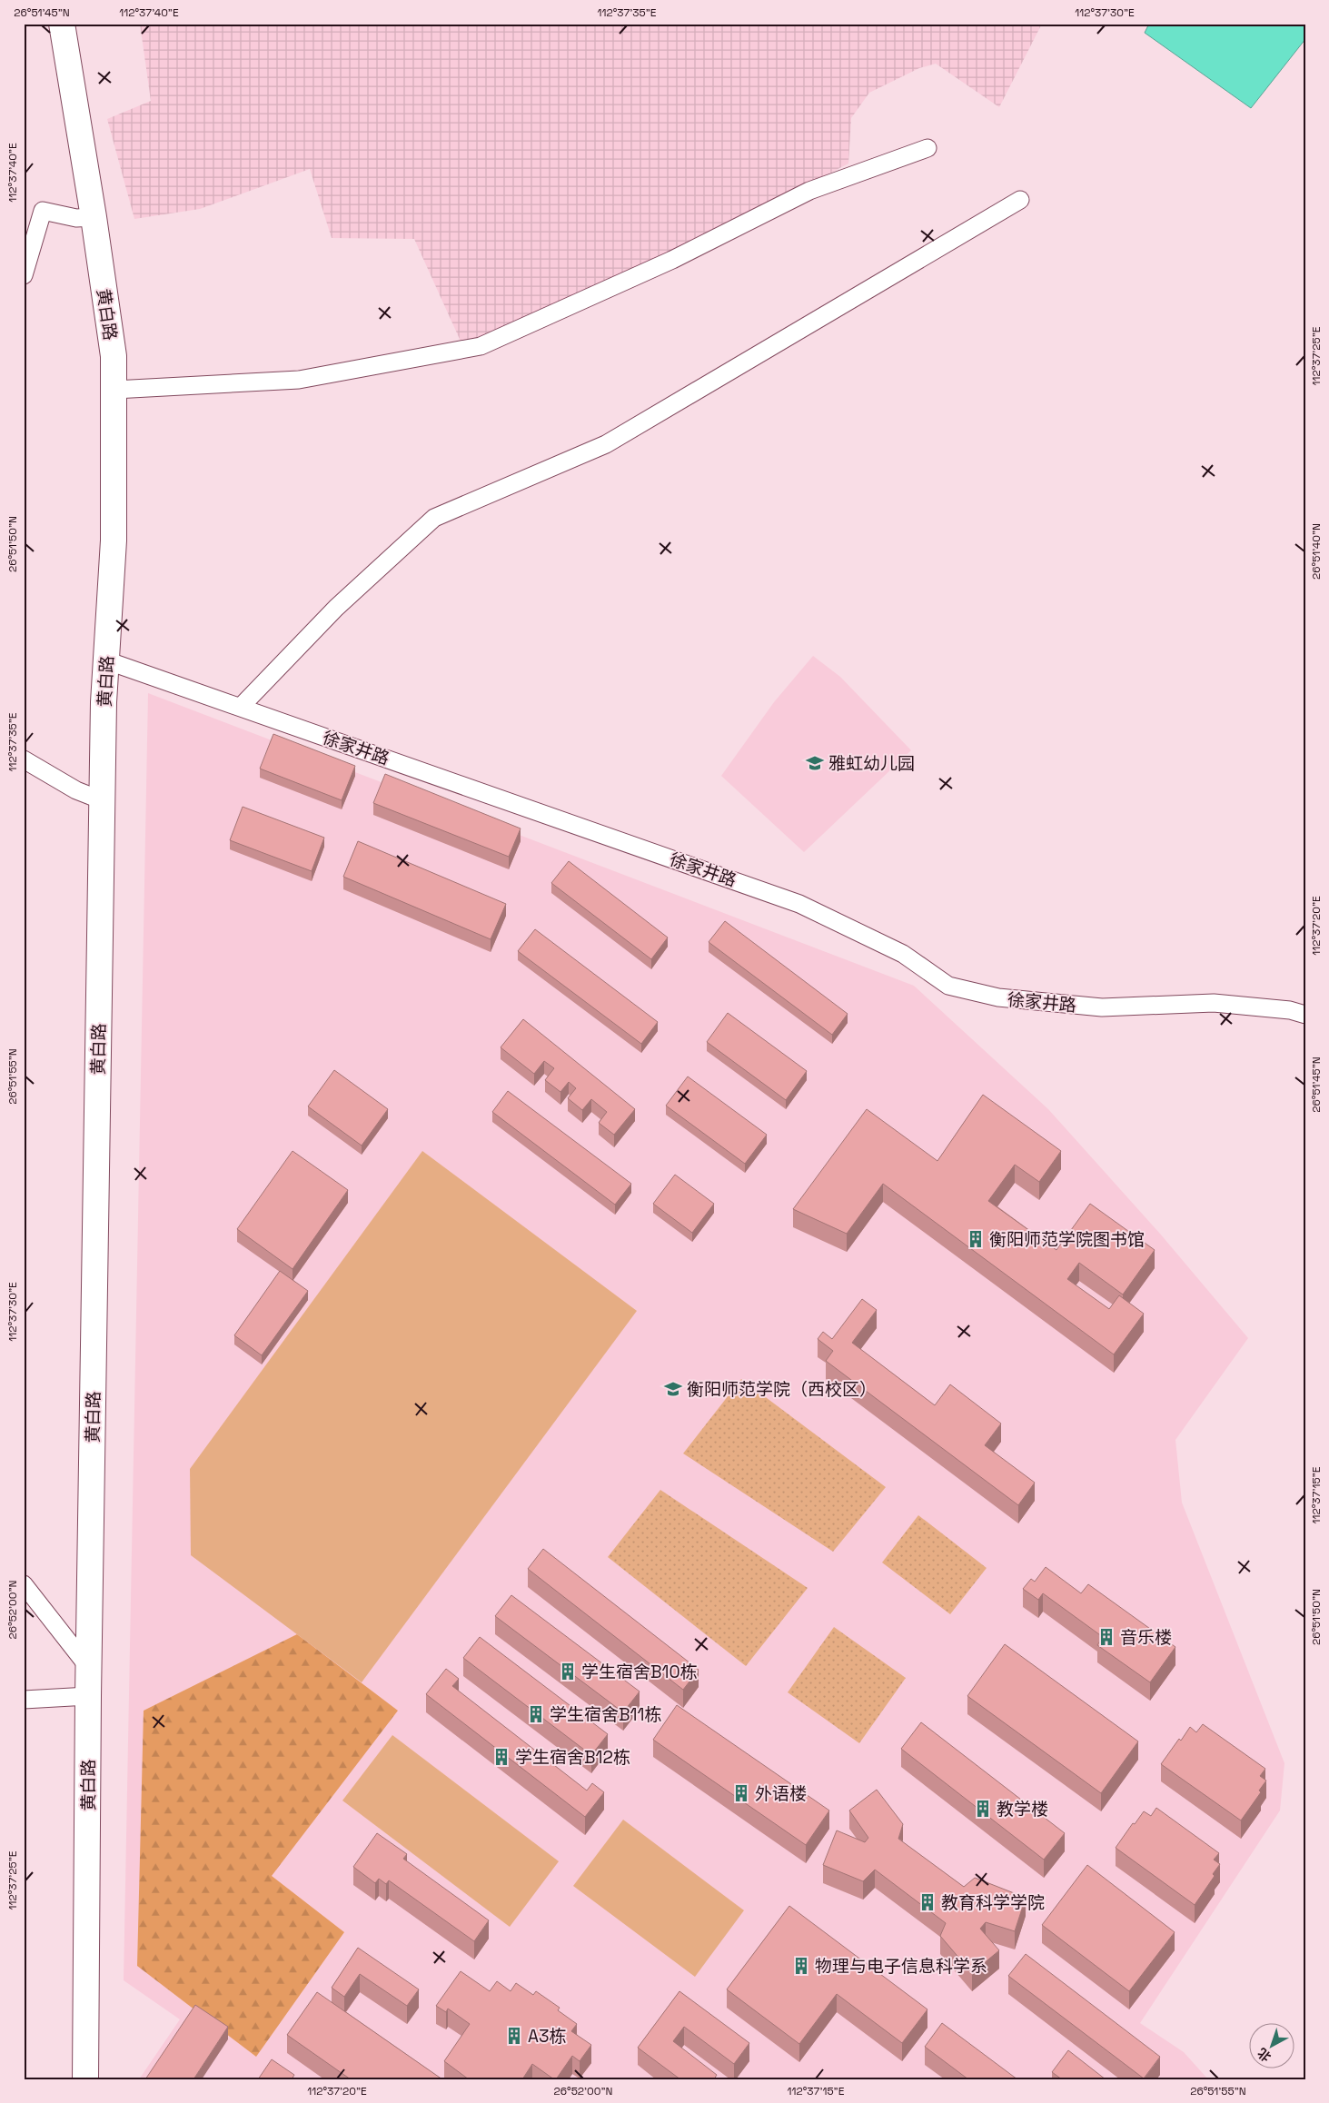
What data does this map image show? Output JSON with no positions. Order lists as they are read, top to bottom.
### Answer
{
  "streets": {
    "main road": ["黄白路"],
    "street": ["徐家井路"]
  },
  "crossings": [
    ["黄白路", "徐家井路"]
  ],
  "places": {
    "school or university": ["雅虹幼儿园", "衡阳师范学院（西校区）"],
    "building": [
      "衡阳师范学院图书馆",
      "音乐楼",
      "学生宿舍B10栋",
      "学生宿舍B11栋",
      "学生宿舍B12栋",
      "外语楼",
      "教学楼",
      "教育科学学院",
      "物理与电子信息科学系",
      "A3栋"
    ]
  },
  "north": "bottom left",
  "coordinates": [
    "26°51'45\"N",
    "112°37'40\"E",
    "112°37'35\"E",
    "112°37'30\"E",
    "112°37'25\"E",
    "26°51'50\"N",
    "26°51'40\"N",
    "112°37'20\"E",
    "26°51'55\"N",
    "112°37'15\"E",
    "26°52'00\"N"
  ]
}
